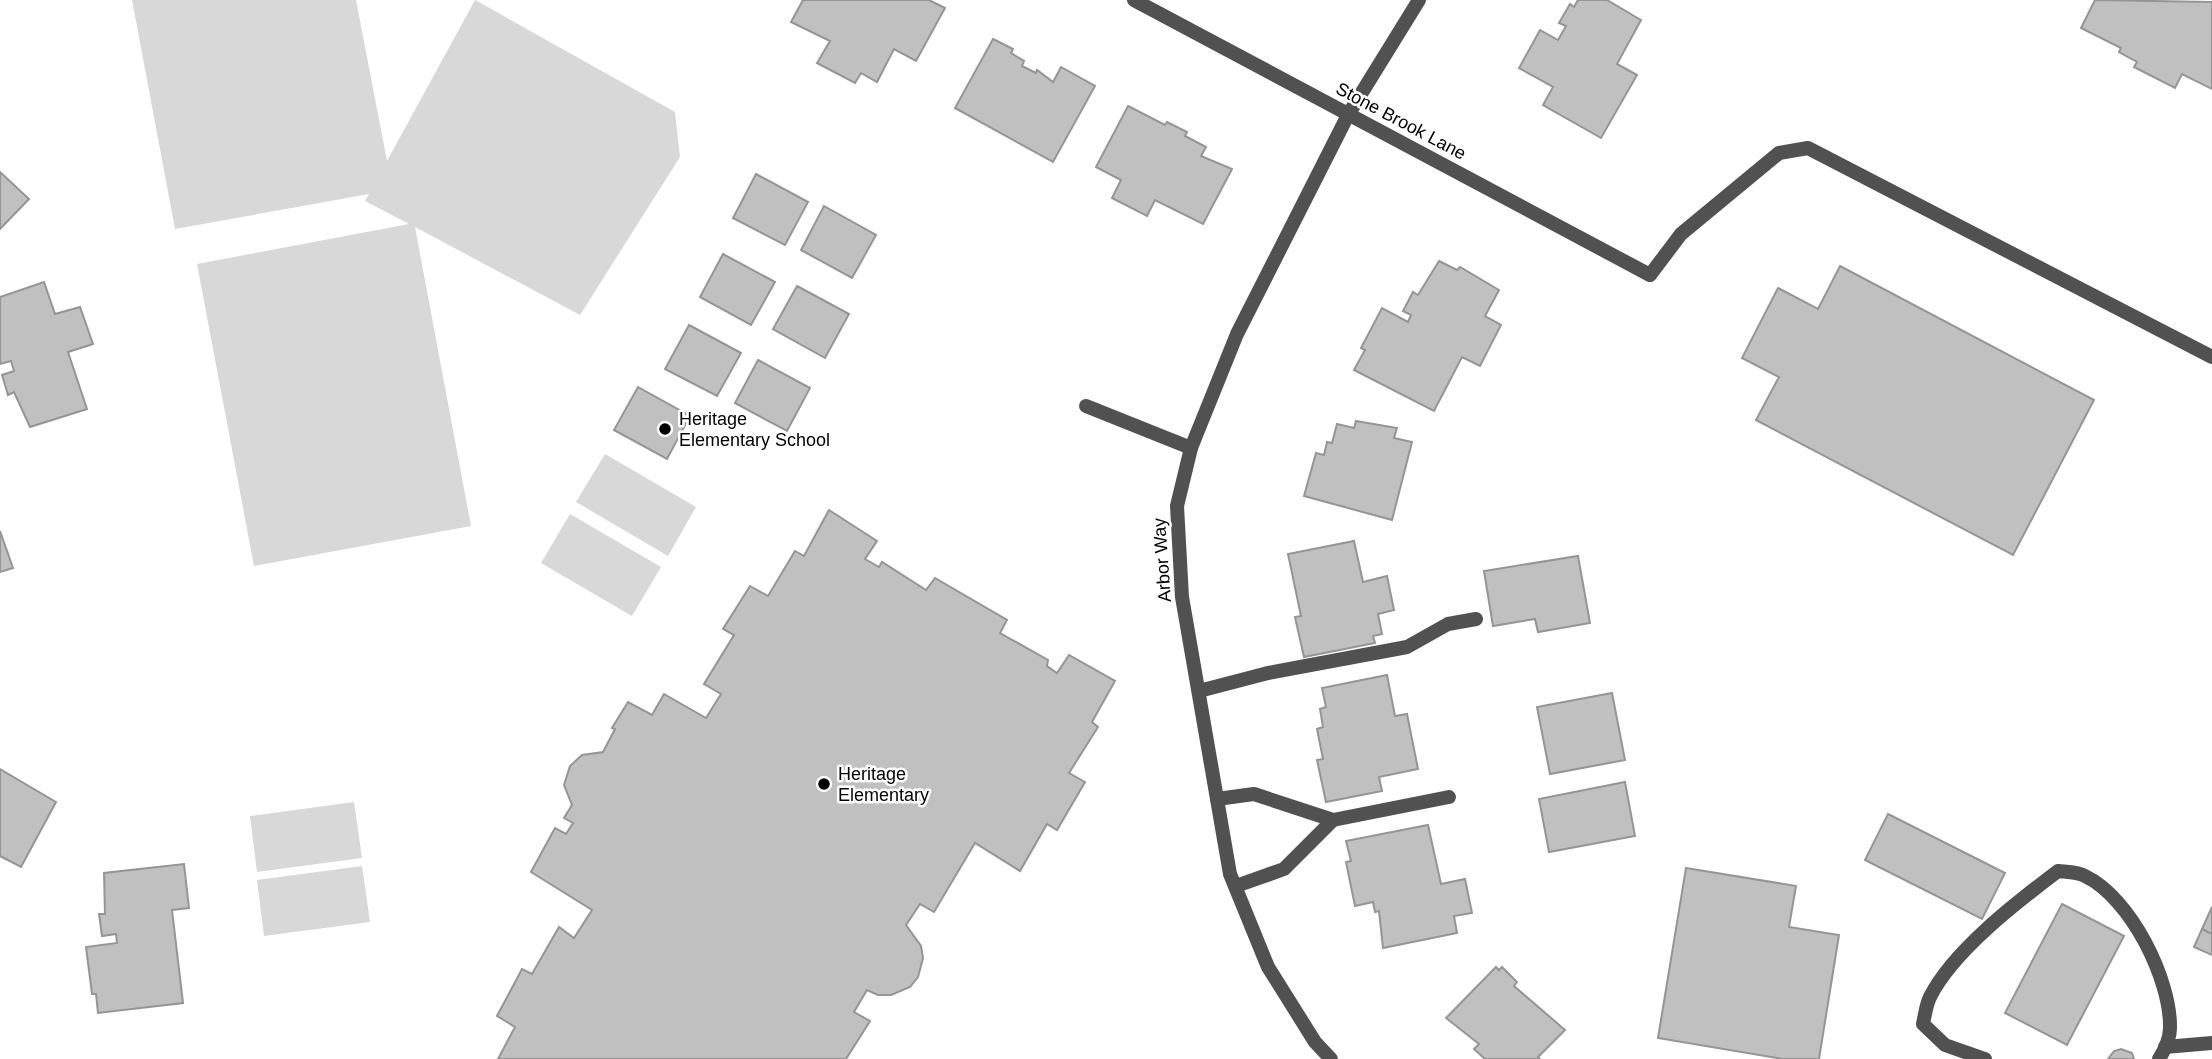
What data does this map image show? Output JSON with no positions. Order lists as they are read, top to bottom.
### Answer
{
  "streets": {
    "street": ["Stone Brook Lane", "Arbor Way"]
  },
  "crossings": [
    ["Stone Brook Lane", "Arbor Way"]
  ],
  "places": ["Heritage Elementary School", "Heritage Elementary"]
}
